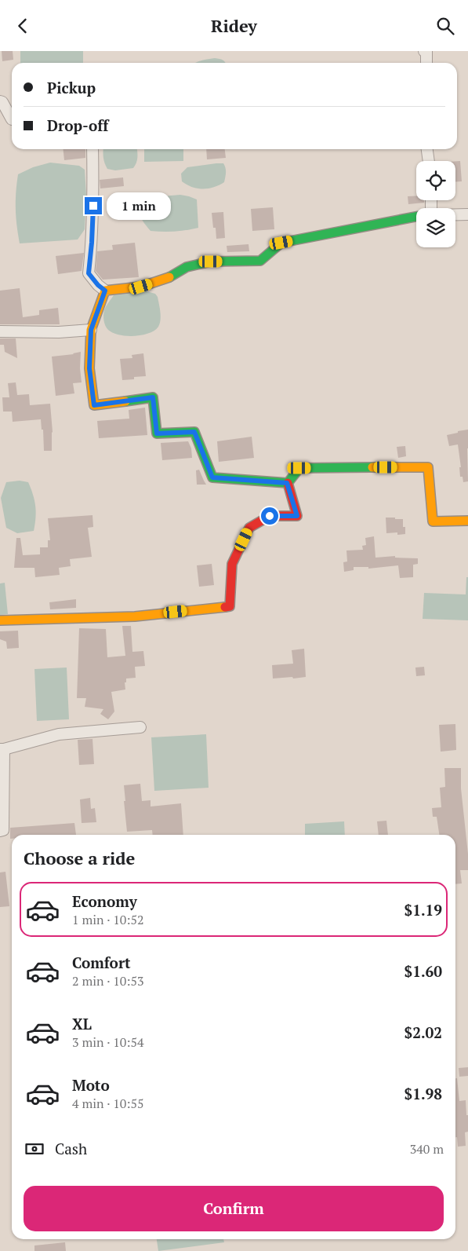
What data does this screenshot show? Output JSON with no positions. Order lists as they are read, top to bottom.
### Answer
{
  "page": {
    "header": "Ridey",
    "banner": ["Pickup", "Drop-off"],
    "bubble": "1 min",
    "heading": "Choose a ride",
    "list": [
      {
        "name": "Economy",
        "note": "1 min · 10:52",
        "value": "$1.19"
      },
      {
        "name": "Comfort",
        "note": "2 min · 10:53",
        "value": "$1.60"
      },
      {
        "name": "XL",
        "note": "3 min · 10:54",
        "value": "$2.02"
      },
      {
        "name": "Moto",
        "note": "4 min · 10:55",
        "value": "$1.98"
      }
    ],
    "pay": ["Cash", "340 m"],
    "buttons": "Confirm"
  }
}
